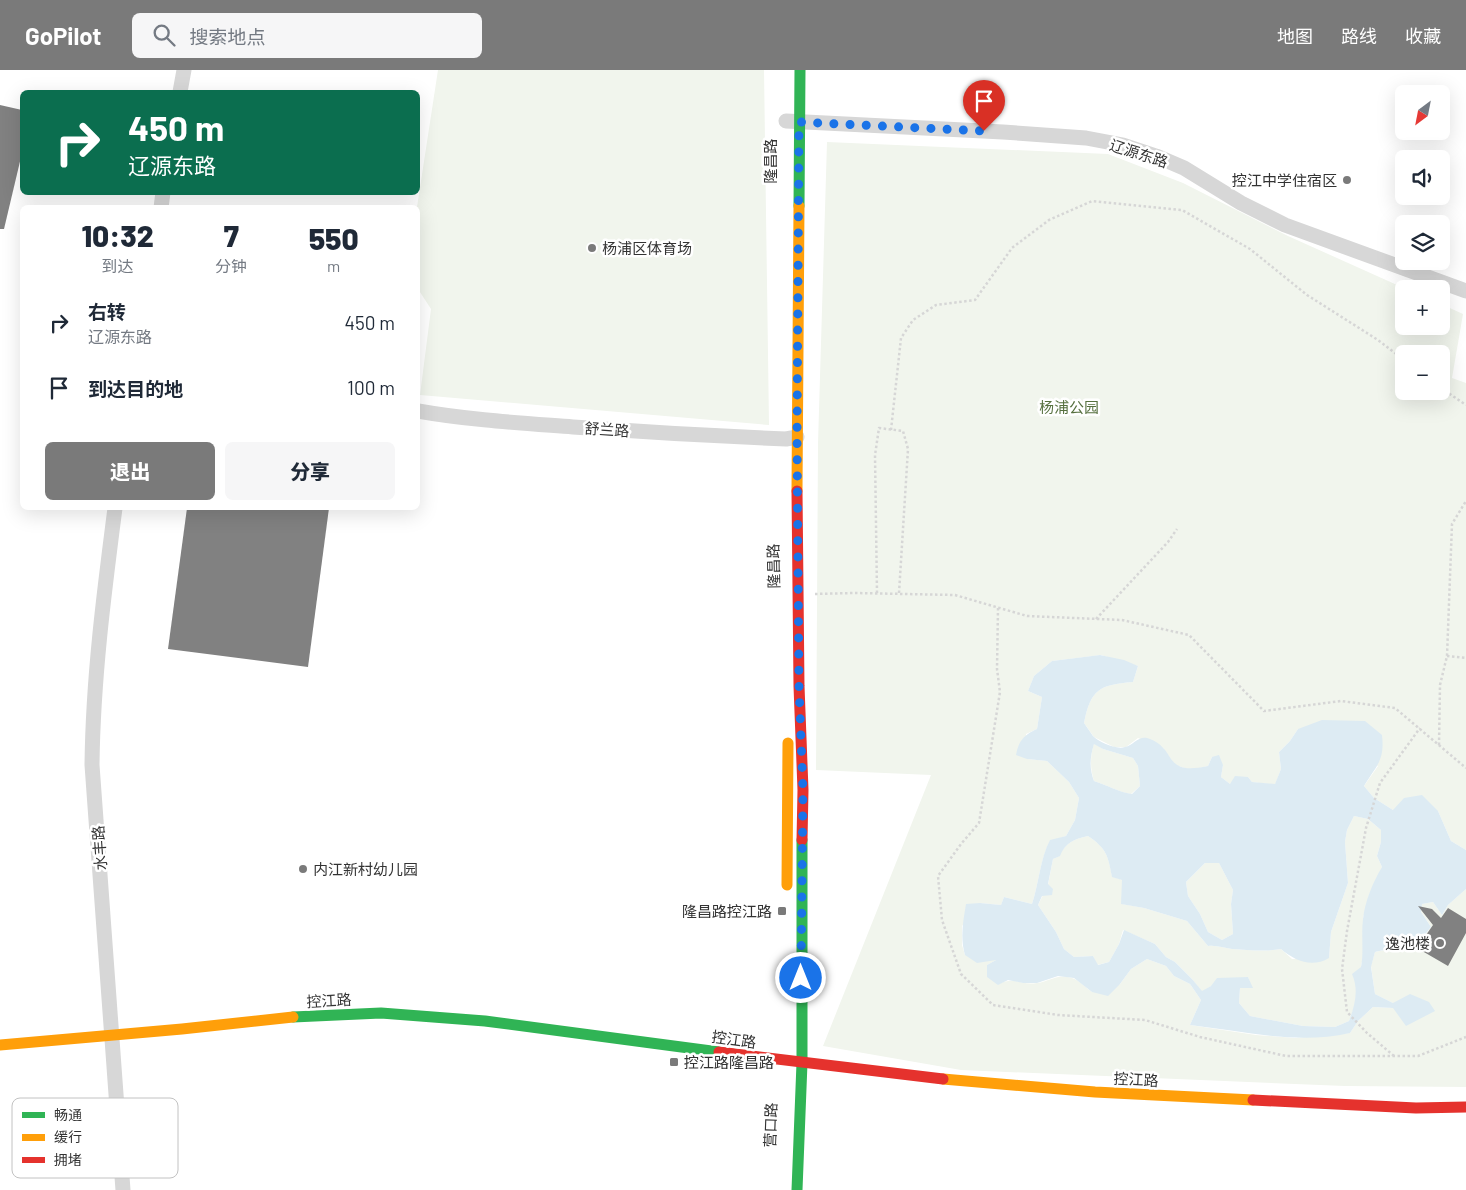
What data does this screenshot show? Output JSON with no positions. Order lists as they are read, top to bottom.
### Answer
{
  "streets": {
    "main road": ["隆昌路", "控江路", "营口路"],
    "street": ["辽源东路", "舒兰路", "水丰路"]
  },
  "crossings": [
    ["辽源东路", "隆昌路"],
    ["隆昌路", "舒兰路"],
    ["隆昌路", "控江路"],
    ["隆昌路", "营口路"],
    ["水丰路", "控江路"],
    ["控江路", "营口路"]
  ],
  "parks": ["杨浦公园"],
  "places": {
    "other": [
      "控江中学住宿区",
      "杨浦区体育场",
      "内江新村幼儿园",
      "逸池楼"
    ],
    "transit": ["隆昌路控江路", "控江路隆昌路"]
  },
  "legend": ["畅通", "缓行", "拥堵"],
  "north": "bottom left",
  "page": {
    "header": "GoPilot",
    "search": "搜索地点",
    "nav": ["地图", "路线", "收藏"],
    "map_buttons": ["+", "−"],
    "turn": ["450 m", "辽源东路"],
    "eta": [
      "10:32",
      "到达",
      "7",
      "分钟",
      "550",
      "m"
    ],
    "list": [
      {
        "name": "右转",
        "note": "辽源东路",
        "value": "450 m"
      },
      {
        "name": "到达目的地",
        "value": "100 m"
      }
    ],
    "buttons": ["退出", "分享"]
  }
}
